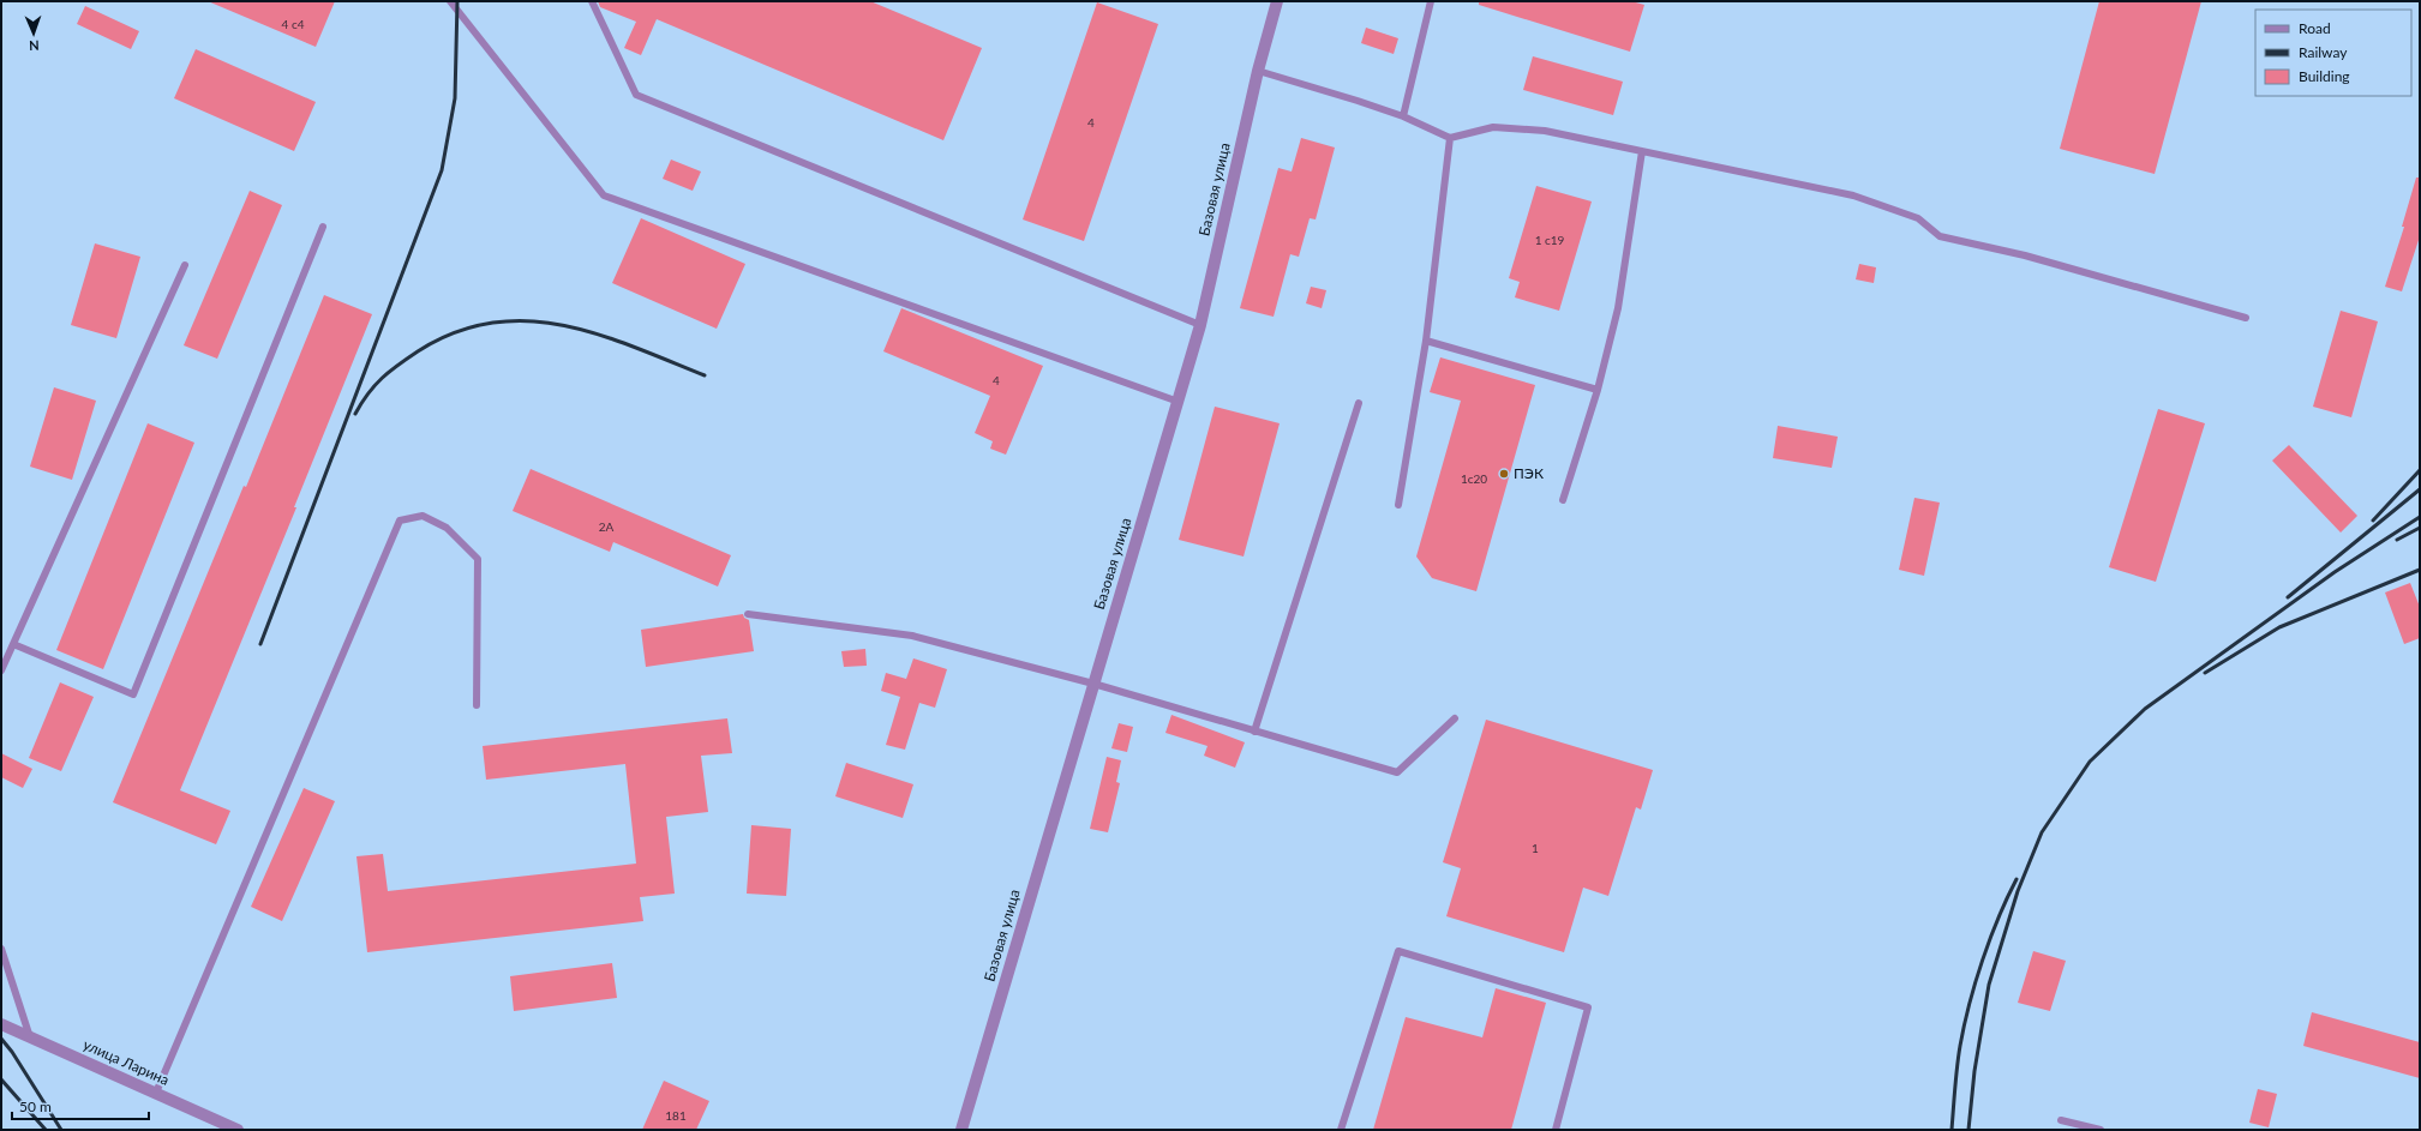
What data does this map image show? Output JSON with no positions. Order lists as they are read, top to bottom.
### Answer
{
  "streets": {
    "street": ["Базовая улица", "улица Ларина"]
  },
  "places": ["ПЭК"],
  "house_numbers": [
    "4 с4",
    "4",
    "1 с19",
    "4",
    "1с20",
    "2А",
    "1",
    "181"
  ],
  "legend": ["Road", "Railway", "Building"],
  "scale_bar": "50 m",
  "north": "bottom"
}
